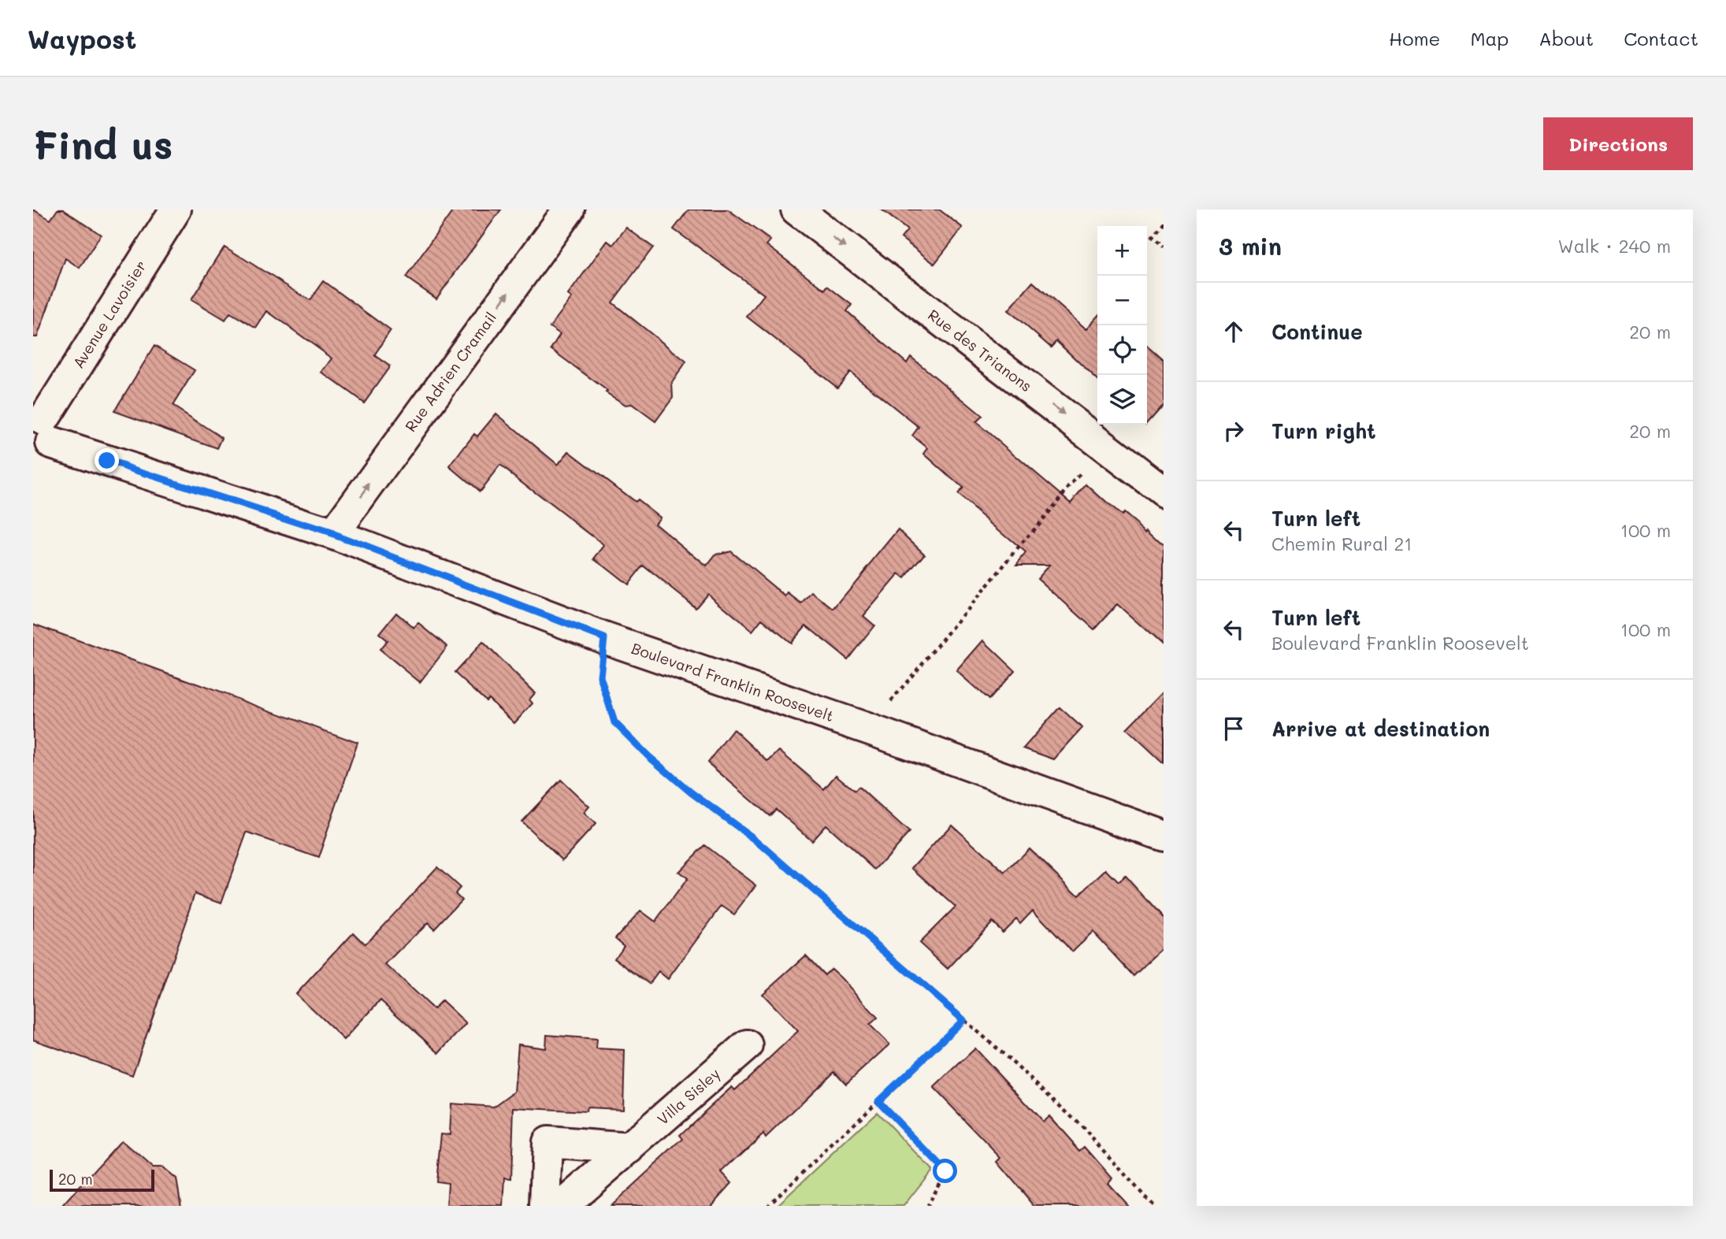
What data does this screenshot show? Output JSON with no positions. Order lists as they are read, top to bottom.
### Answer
{
  "streets": {
    "street": [
      "Avenue Lavoisier",
      "Rue des Trianons",
      "Rue Adrien Cramail",
      "Boulevard Franklin Roosevelt",
      "Villa Sisley"
    ]
  },
  "crossings": [
    ["Avenue Lavoisier", "Boulevard Franklin Roosevelt"],
    ["Rue Adrien Cramail", "Boulevard Franklin Roosevelt"]
  ],
  "one_way": ["Rue des Trianons", "Rue Adrien Cramail"],
  "scale_bar": "20 m",
  "page": {
    "header": "Waypost",
    "nav": [
      "Home",
      "Map",
      "About",
      "Contact"
    ],
    "buttons": "Directions",
    "title": "Find us",
    "heading": ["3 min", "Walk · 240 m"],
    "map_buttons": ["+", "−"],
    "list": [
      ["Continue", "20 m"],
      ["Turn right", "20 m"],
      ["Turn left", "Chemin Rural 21", "100 m"],
      ["Turn left", "Boulevard Franklin Roosevelt", "100 m"],
      "Arrive at destination"
    ],
    "scale": "20 m"
  }
}
